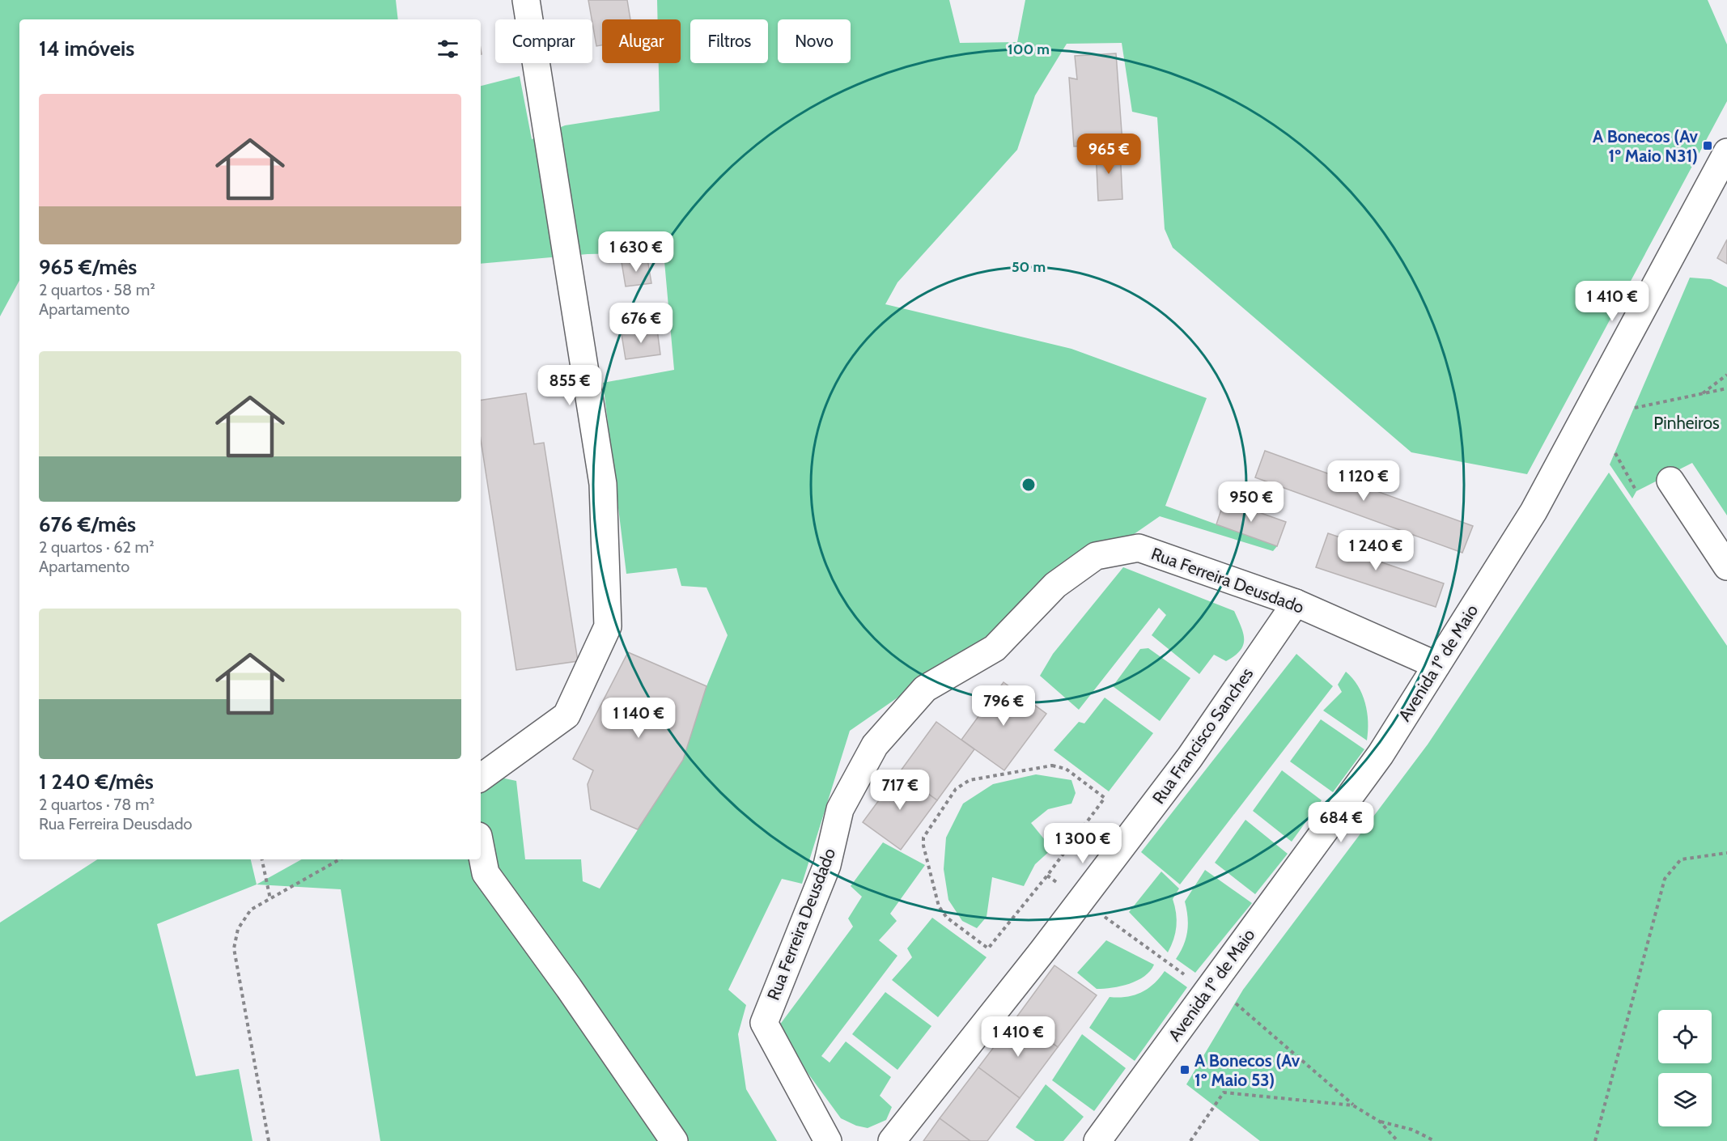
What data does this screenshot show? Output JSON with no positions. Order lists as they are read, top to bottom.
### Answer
{
  "streets": {
    "street": ["Rua Ferreira Deusdado", "Avenida 1º de Maio", "Rua Francisco Sanches"]
  },
  "crossings": [
    ["Rua Ferreira Deusdado", "Avenida 1º de Maio"],
    ["Rua Ferreira Deusdado", "Rua Francisco Sanches"]
  ],
  "parks": ["Pinheiros"],
  "places": {
    "transit": ["A Bonecos (Av 1º Maio N31)", "A Bonecos (Av 1º Maio 53)"]
  },
  "page": {
    "chip": [
      "Comprar",
      "Alugar",
      "Filtros",
      "Novo"
    ],
    "heading": "14 imóveis",
    "list": [
      {
        "name": "965 €/mês",
        "note": "2 quartos · 58 m² · Apartamento"
      },
      {
        "name": "676 €/mês",
        "note": "2 quartos · 62 m² · Apartamento"
      },
      {
        "name": "1 240 €/mês",
        "note": "2 quartos · 78 m² · Rua Ferreira Deusdado"
      }
    ],
    "price": [
      "965 €",
      "1 630 €",
      "1 410 €",
      "676 €",
      "855 €",
      "1 120 €",
      "950 €",
      "1 240 €",
      "796 €",
      "1 140 €",
      "717 €",
      "684 €",
      "1 300 €",
      "1 410 €"
    ]
  },
  "rings": ["100 m", "50 m"]
}
